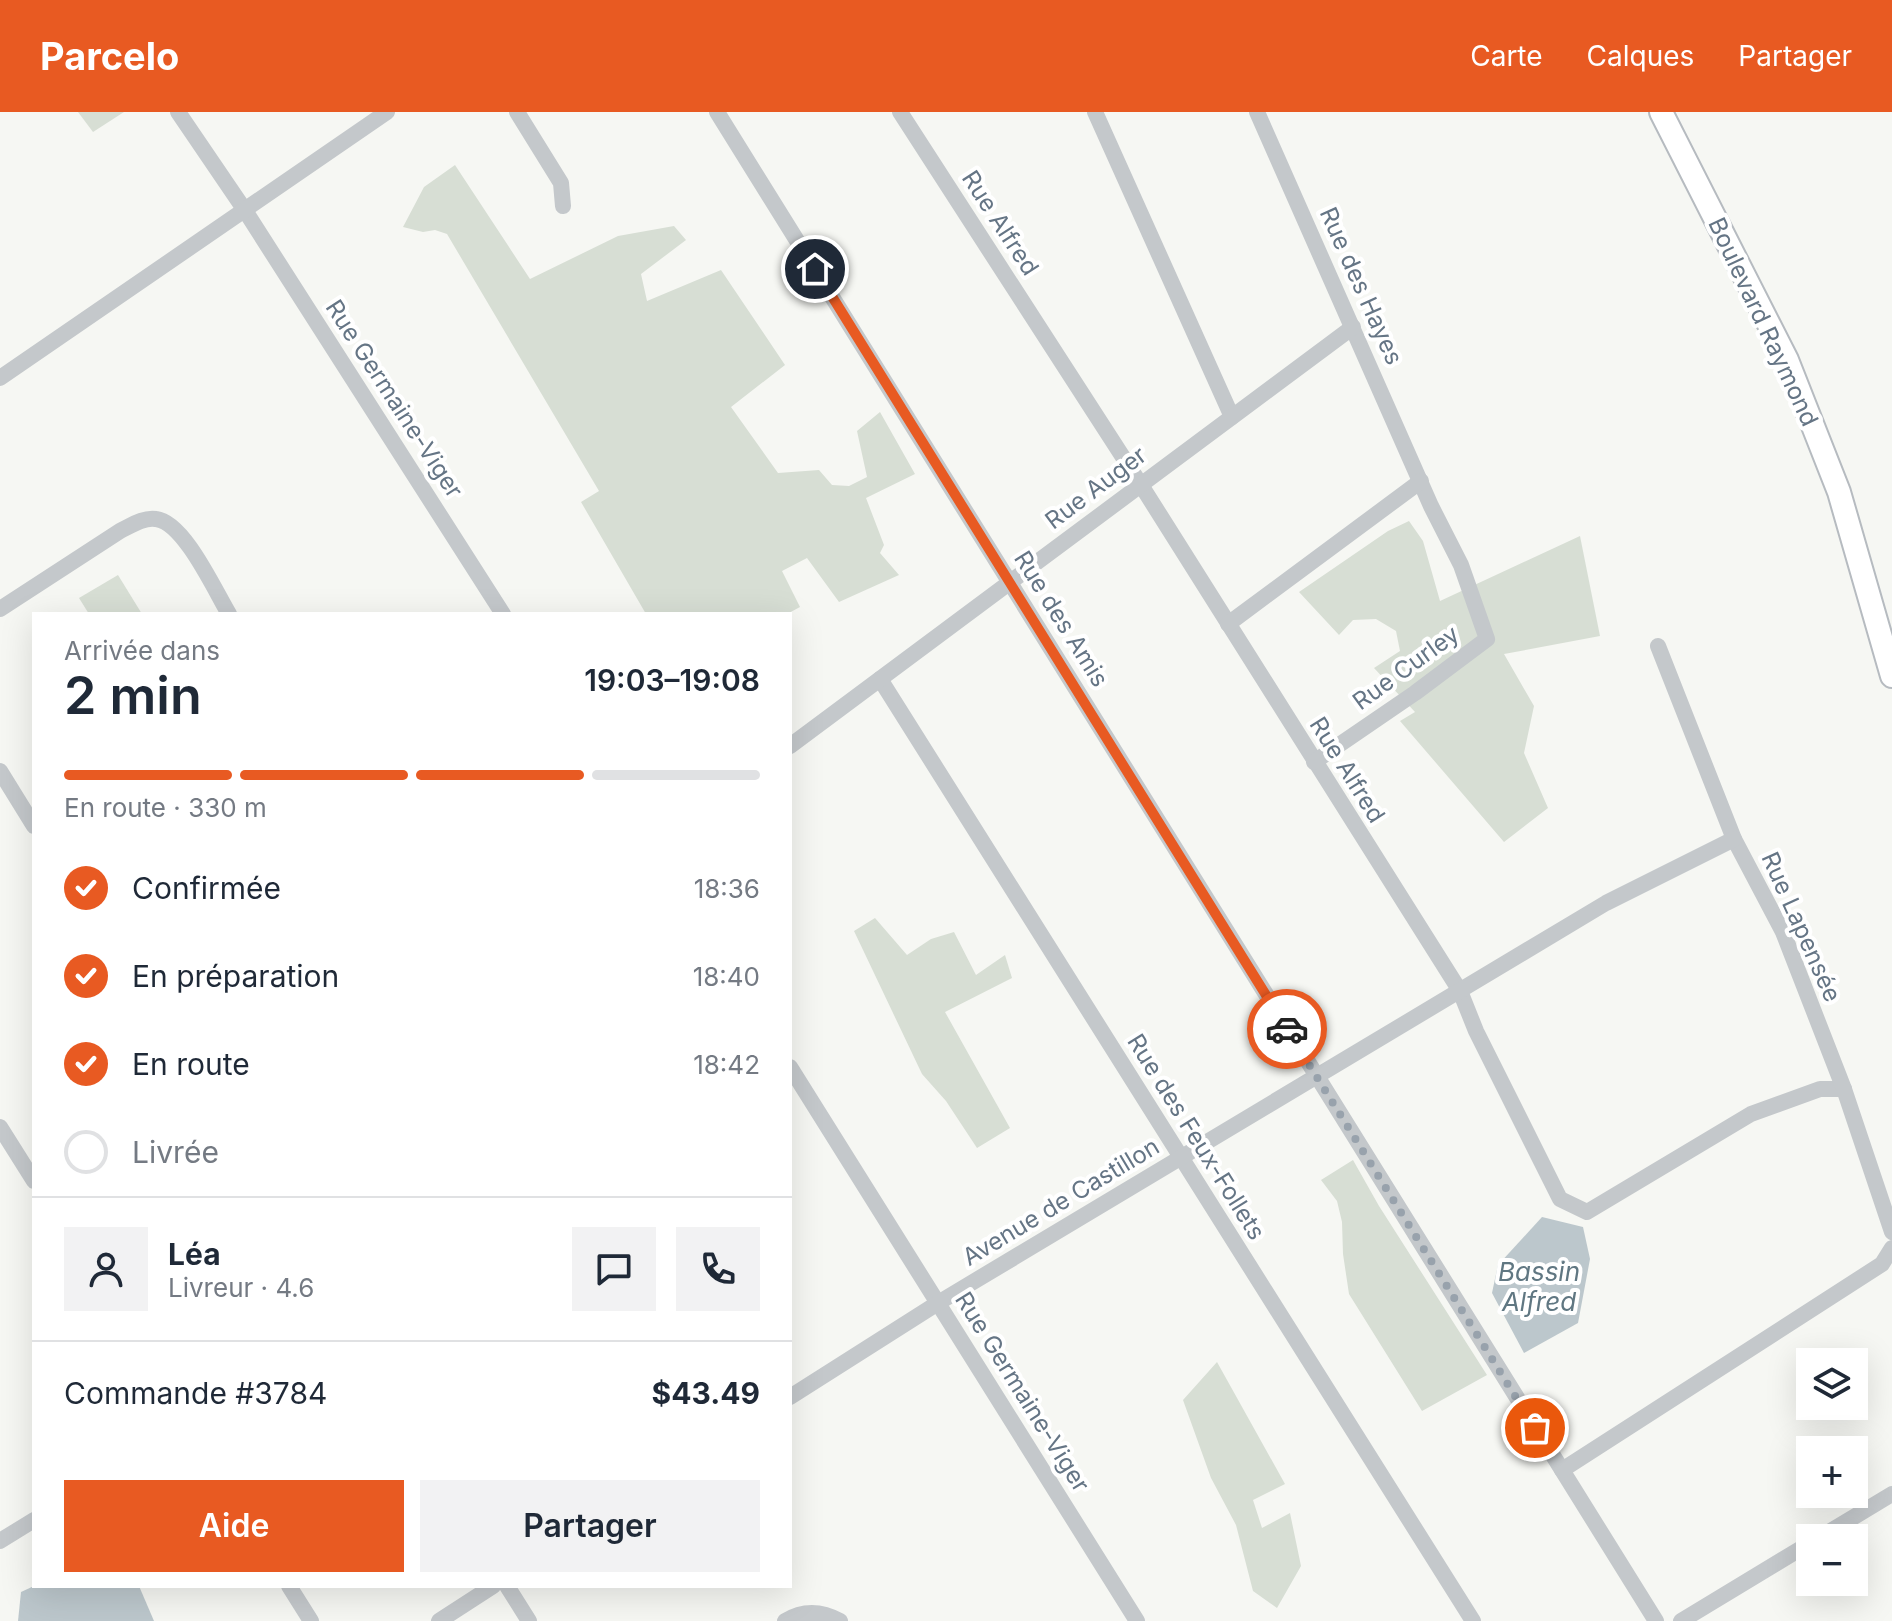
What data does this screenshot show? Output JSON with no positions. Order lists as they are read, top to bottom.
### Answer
{
  "streets": {
    "street": [
      "Rue Alfred",
      "Rue des Hayes",
      "Boulevard Raymond",
      "Rue Germaine-Viger",
      "Rue Auger",
      "Rue des Amis",
      "Rue Curley",
      "Rue Lapensée",
      "Rue des Feux-Follets",
      "Avenue de Castillon"
    ]
  },
  "crossings": [
    ["Rue Alfred", "Rue Auger"],
    ["Rue Alfred", "Rue Curley"],
    ["Rue Alfred", "Rue Lapensée"],
    ["Rue Alfred", "Avenue de Castillon"],
    ["Rue des Hayes", "Rue Auger"],
    ["Rue des Hayes", "Rue Curley"],
    ["Rue Germaine-Viger", "Avenue de Castillon"],
    ["Rue Auger", "Rue des Amis"],
    ["Rue Auger", "Rue des Feux-Follets"],
    ["Rue des Amis", "Avenue de Castillon"],
    ["Rue Lapensée", "Avenue de Castillon"],
    ["Rue des Feux-Follets", "Avenue de Castillon"]
  ],
  "water": ["Bassin Alfred"],
  "page": {
    "header": "Parcelo",
    "nav": ["Carte", "Calques", "Partager"],
    "heading": ["2 min", "Arrivée dans", "19:03–19:08"],
    "panel": [
      "Léa",
      "Livreur · 4.6",
      "Commande #3784",
      "$43.49"
    ],
    "bar": "En route · 330 m",
    "list": [
      ["Confirmée", "18:36"],
      ["En préparation", "18:40"],
      ["En route", "18:42"],
      "Livrée"
    ],
    "map_buttons": ["+", "−"],
    "buttons": ["Aide", "Partager"]
  }
}
